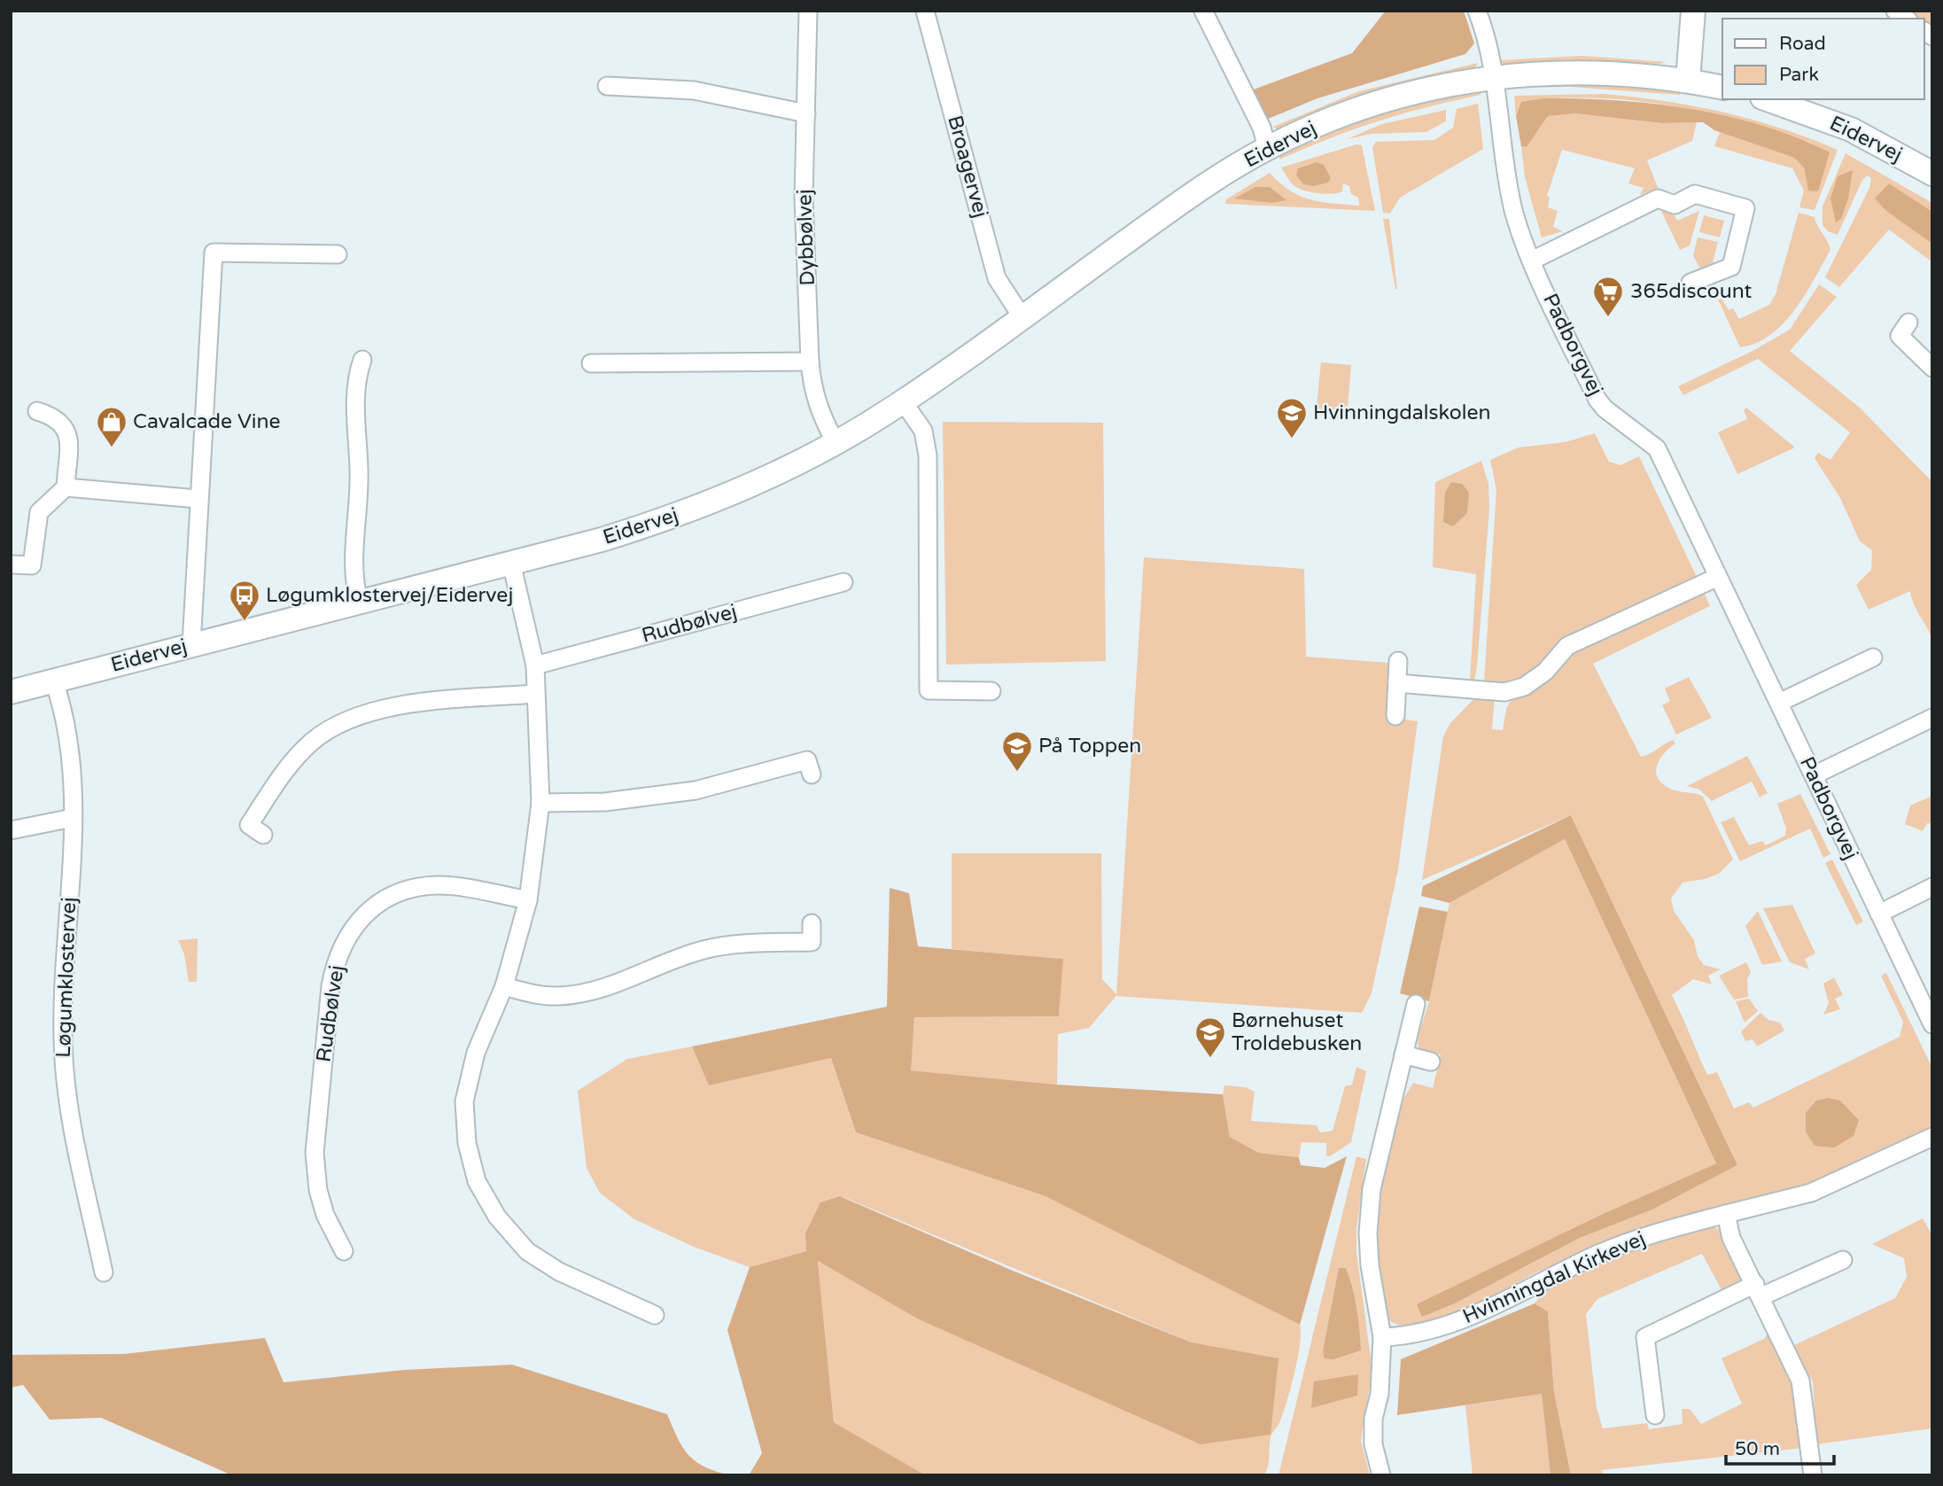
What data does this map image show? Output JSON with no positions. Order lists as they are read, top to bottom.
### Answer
{
  "streets": {
    "street": [
      "Eidervej",
      "Broagervej",
      "Dybbølvej",
      "Padborgvej",
      "Rudbølvej",
      "Løgumklostervej",
      "Hvinningdal Kirkevej"
    ]
  },
  "crossings": [
    ["Eidervej", "Broagervej"],
    ["Eidervej", "Dybbølvej"],
    ["Eidervej", "Padborgvej"],
    ["Eidervej", "Løgumklostervej"]
  ],
  "places": {
    "supermarket": ["365discount"],
    "school or university": ["Hvinningdalskolen", "På Toppen", "Børnehuset Troldebusken"],
    "shop": ["Cavalcade Vine"],
    "bus stop": ["Løgumklostervej/Eidervej"]
  },
  "legend": ["Road", "Park"],
  "scale_bar": "50 m"
}
